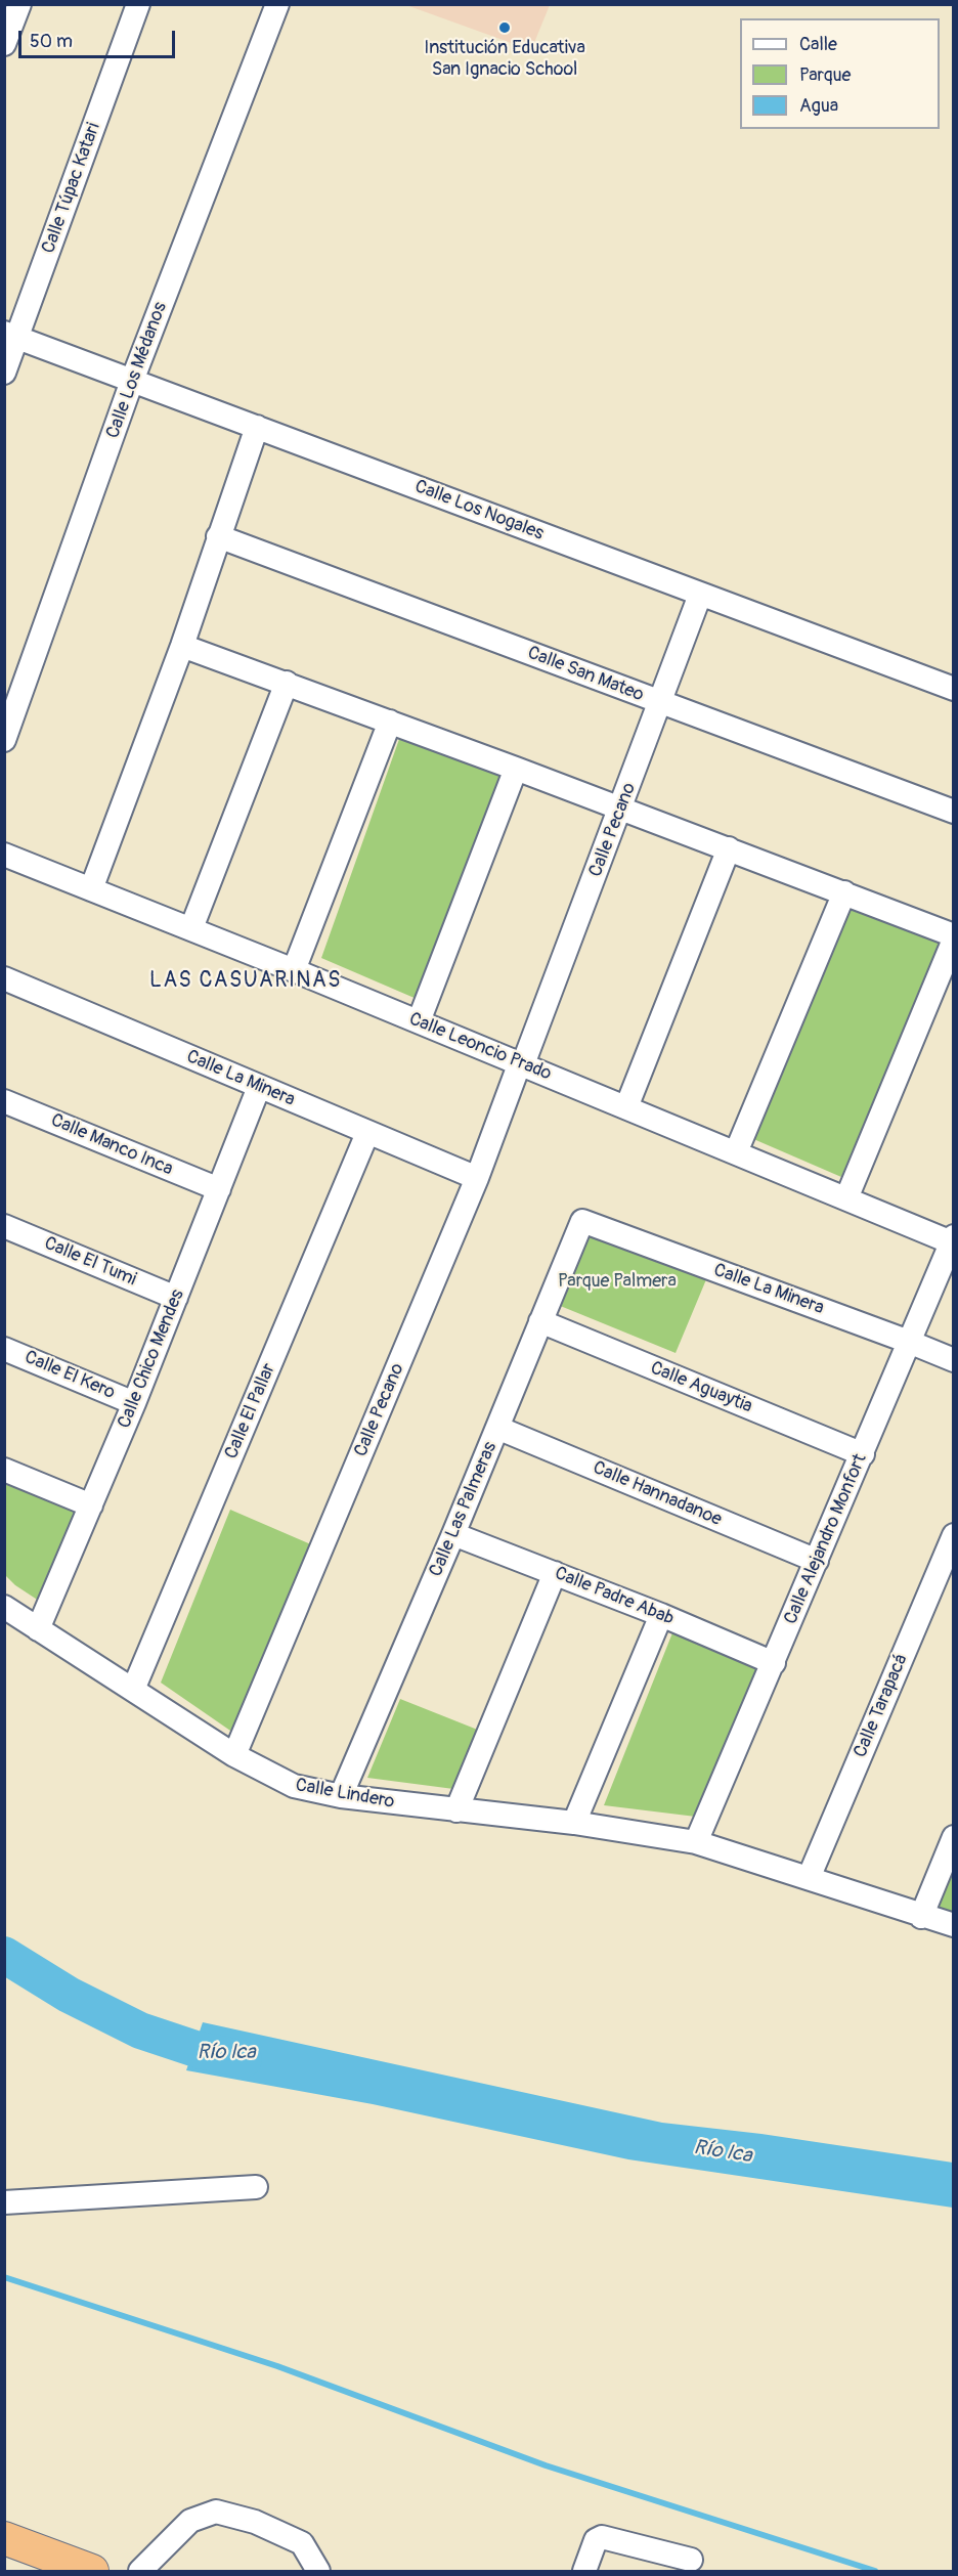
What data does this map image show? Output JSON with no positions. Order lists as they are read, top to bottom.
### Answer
{
  "streets": {
    "street": [
      "Calle Túpac Katari",
      "Calle Los Médanos",
      "Calle Los Nogales",
      "Calle San Mateo",
      "Calle Pecano",
      "Calle Leoncio Prado",
      "Calle La Minera",
      "Calle Manco Inca",
      "Calle El Tumi",
      "Calle Chico Mendes",
      "Calle El Kero",
      "Calle Aguaytia",
      "Calle El Pallar",
      "Calle Hannadanoe",
      "Calle Las Palmeras",
      "Calle Alejandro Monfort",
      "Calle Padre Abab",
      "Calle Tarapacá",
      "Calle Lindero"
    ]
  },
  "crossings": [
    ["Calle Túpac Katari", "Calle Los Nogales"],
    ["Calle Los Médanos", "Calle Los Nogales"],
    ["Calle Los Nogales", "Calle Pecano"],
    ["Calle San Mateo", "Calle Pecano"],
    ["Calle Pecano", "Calle Leoncio Prado"],
    ["Calle Pecano", "Calle La Minera"],
    ["Calle Pecano", "Calle Lindero"],
    ["Calle Leoncio Prado", "Calle Alejandro Monfort"],
    ["Calle La Minera", "Calle Chico Mendes"],
    ["Calle La Minera", "Calle El Pallar"],
    ["Calle La Minera", "Calle Las Palmeras"],
    ["Calle La Minera", "Calle Alejandro Monfort"],
    ["Calle Manco Inca", "Calle Chico Mendes"],
    ["Calle El Tumi", "Calle Chico Mendes"],
    ["Calle Chico Mendes", "Calle El Kero"],
    ["Calle Chico Mendes", "Calle Lindero"],
    ["Calle Aguaytia", "Calle Las Palmeras"],
    ["Calle Aguaytia", "Calle Alejandro Monfort"],
    ["Calle El Pallar", "Calle Lindero"],
    ["Calle Hannadanoe", "Calle Las Palmeras"],
    ["Calle Hannadanoe", "Calle Alejandro Monfort"],
    ["Calle Las Palmeras", "Calle Padre Abab"],
    ["Calle Las Palmeras", "Calle Lindero"],
    ["Calle Alejandro Monfort", "Calle Padre Abab"],
    ["Calle Alejandro Monfort", "Calle Lindero"],
    ["Calle Tarapacá", "Calle Lindero"]
  ],
  "districts": ["LAS CASUARINAS"],
  "water": ["Río Ica"],
  "parks": ["Parque Palmera"],
  "places": ["Institución Educativa San Ignacio School"],
  "legend": ["Calle", "Parque", "Agua"],
  "scale_bar": "50 m"
}
